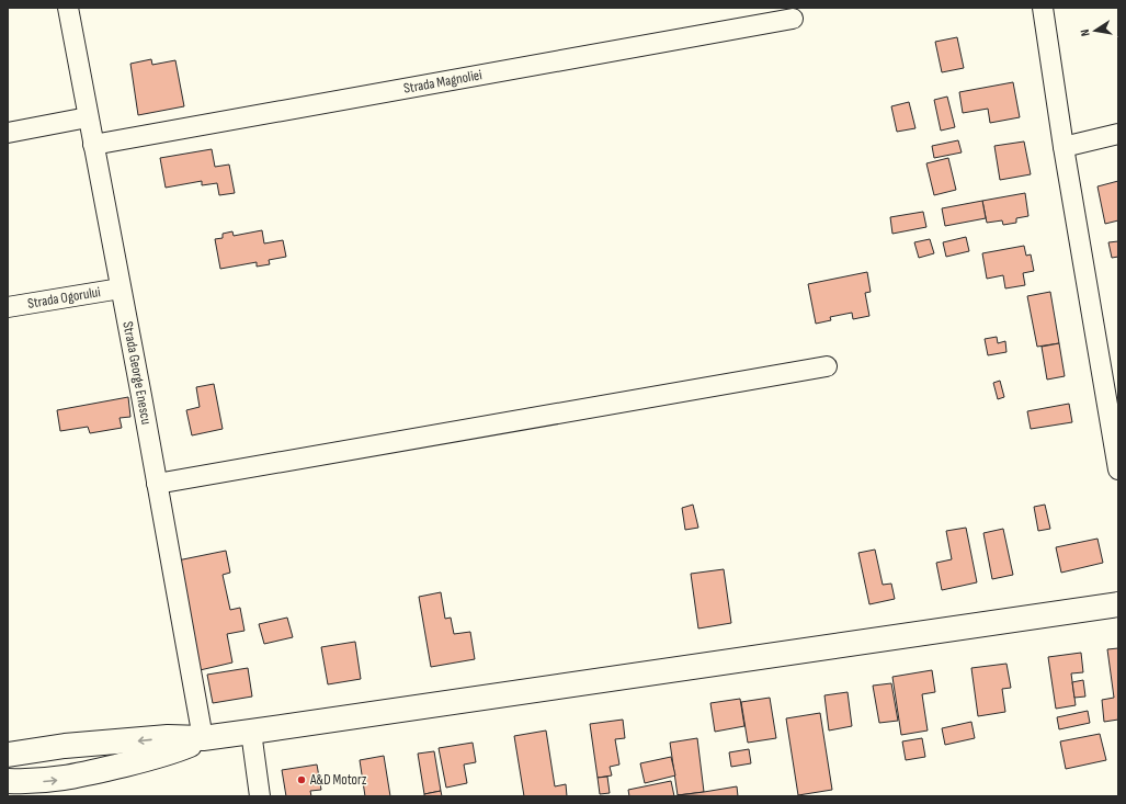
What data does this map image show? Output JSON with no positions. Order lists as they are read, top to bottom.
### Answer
{
  "streets": {
    "street": ["Strada Magnoliei", "Strada Ogorului", "Strada George Enescu"]
  },
  "crossings": [
    ["Strada Magnoliei", "Strada George Enescu"],
    ["Strada Ogorului", "Strada George Enescu"]
  ],
  "places": ["A&D Motorz"],
  "north": "left"
}
